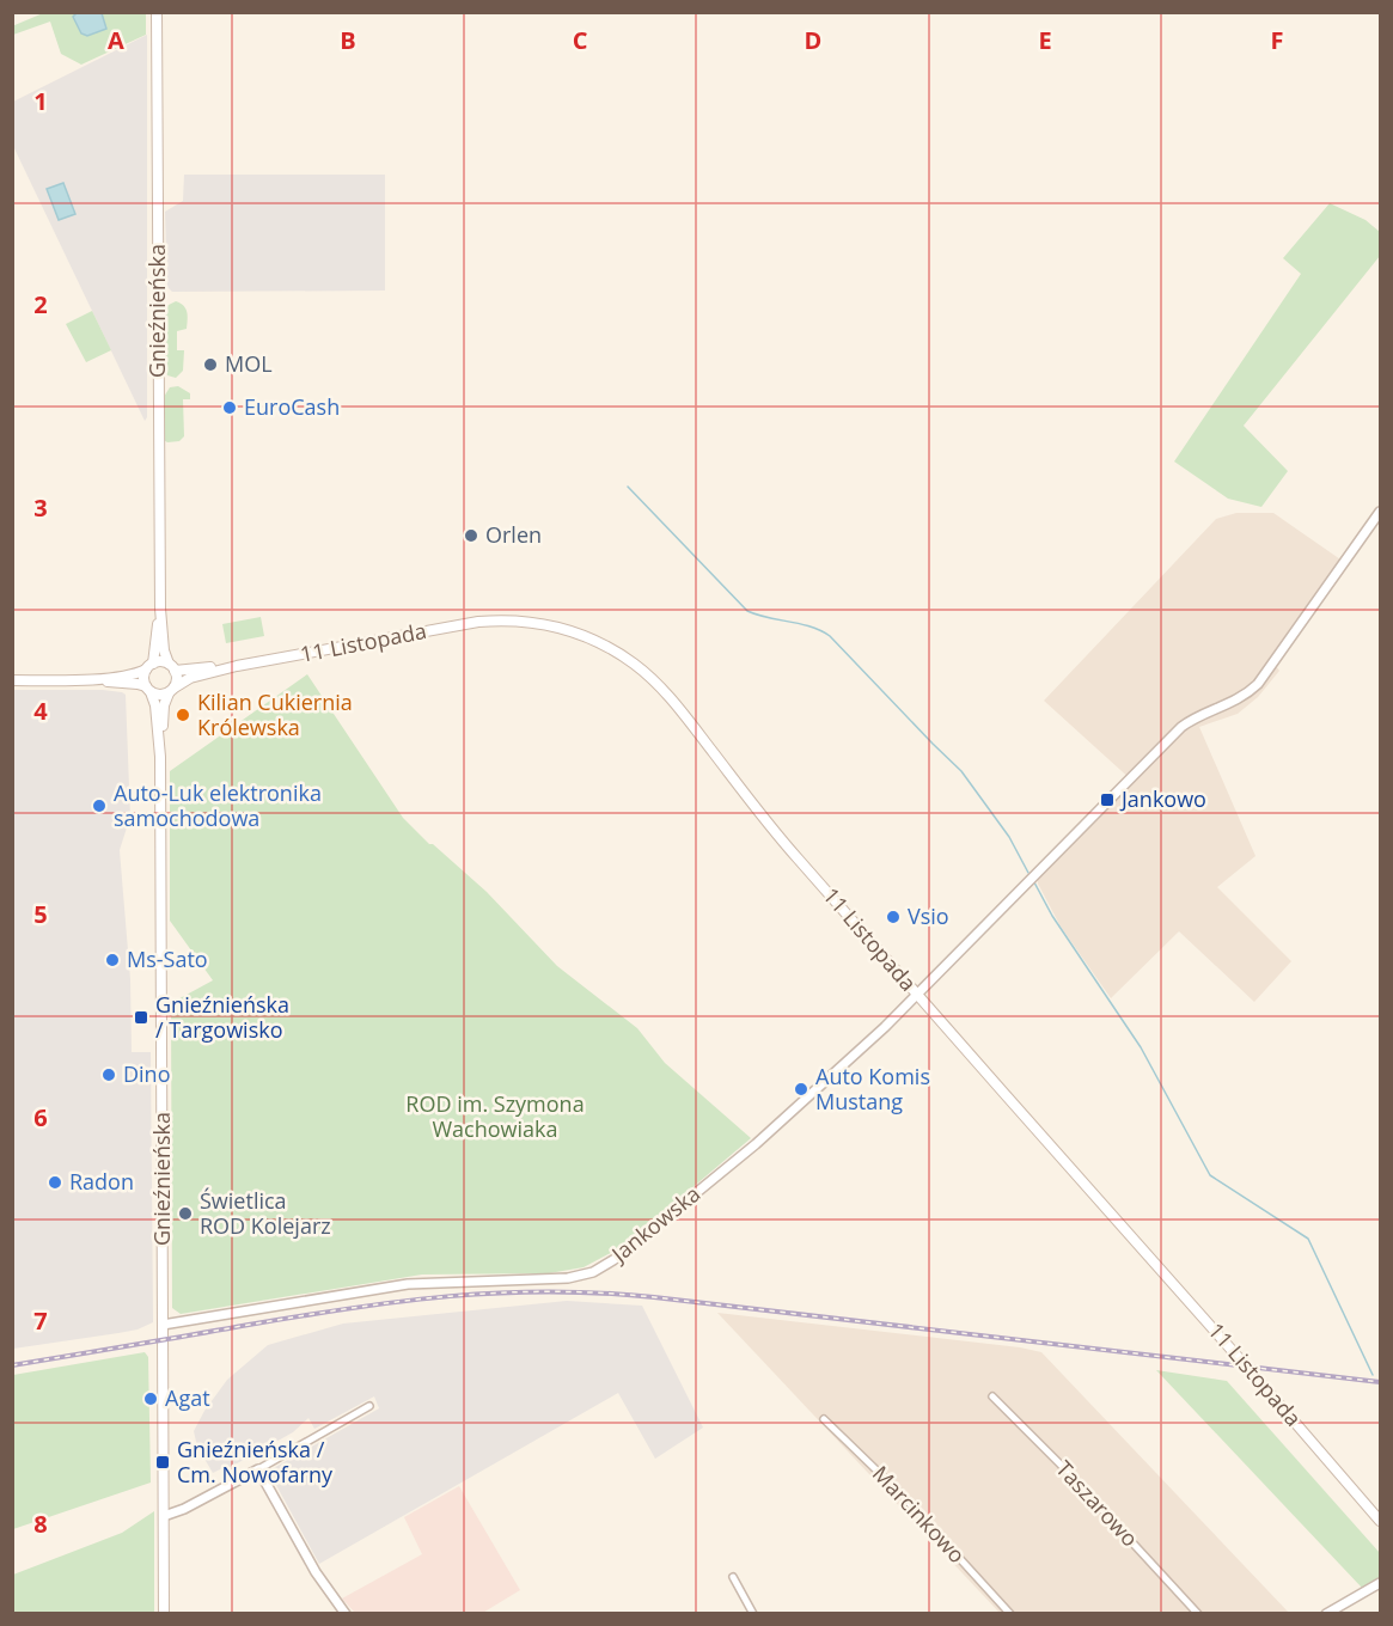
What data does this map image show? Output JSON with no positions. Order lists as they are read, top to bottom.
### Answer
{
  "streets": {
    "main road": ["Gnieźnieńska", "11 Listopada"],
    "street": ["Jankowska", "Taszarowo", "Marcinkowo"]
  },
  "crossings": [
    ["Gnieźnieńska", "11 Listopada"],
    ["Gnieźnieńska", "Jankowska"],
    ["11 Listopada", "Jankowska"]
  ],
  "parks": ["ROD im. Szymona Wachowiaka"],
  "places": {
    "other": [
      "MOL",
      "EuroCash",
      "Orlen",
      "Kilian Cukiernia Królewska",
      "Auto-Luk elektronika samochodowa",
      "Vsio",
      "Ms-Sato",
      "Dino",
      "Auto Komis Mustang",
      "Radon",
      "Świetlica ROD Kolejarz",
      "Agat"
    ],
    "transit": ["Jankowo", "Gnieźnieńska / Targowisko", "Gnieźnieńska / Cm. Nowofarny"]
  },
  "grid": {
    "columns": [
      "A",
      "B",
      "C",
      "D",
      "E",
      "F"
    ],
    "rows": [
      "1",
      "2",
      "3",
      "4",
      "5",
      "6",
      "7",
      "8"
    ]
  }
}
